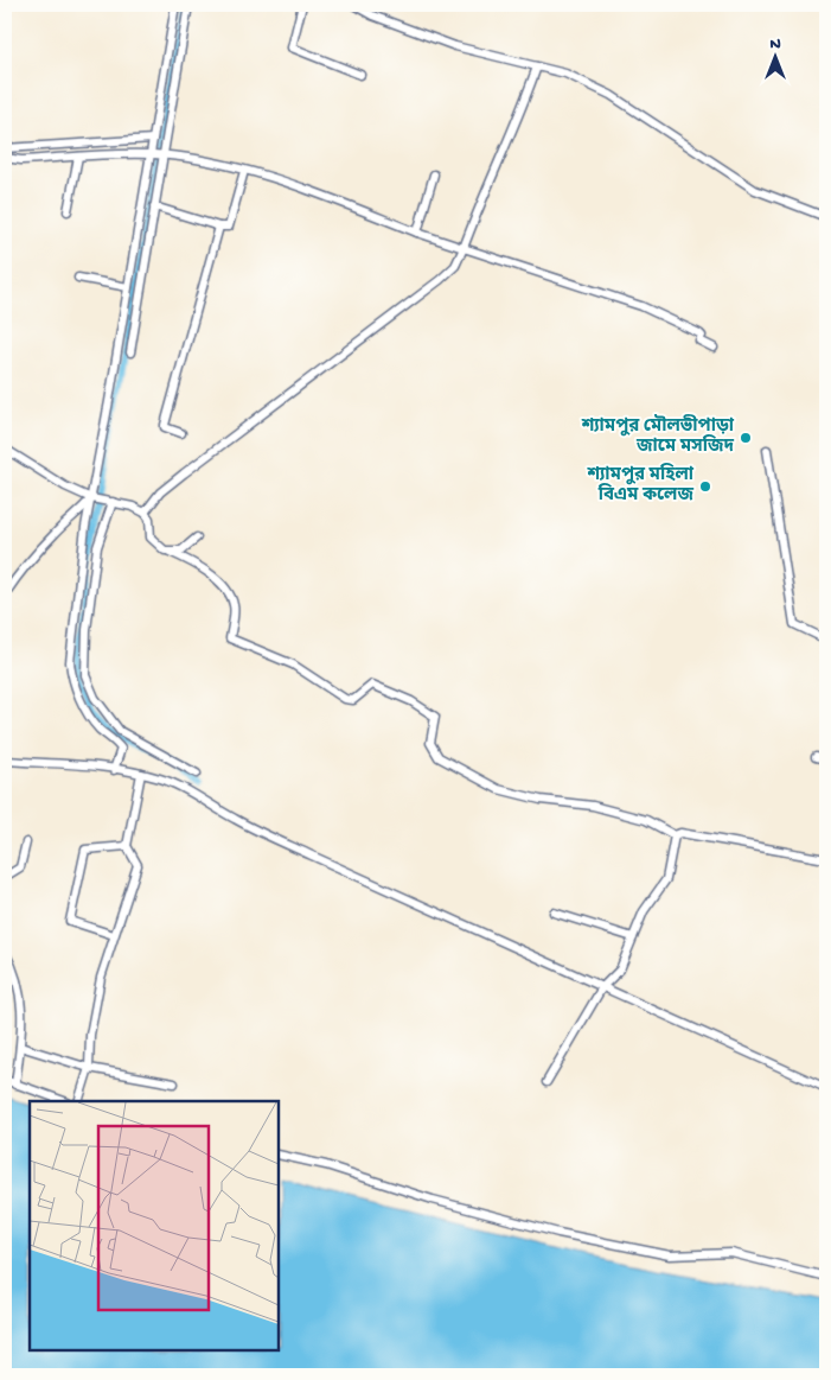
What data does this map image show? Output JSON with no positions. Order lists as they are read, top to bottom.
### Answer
{
  "places": ["শ্যামপুর মৌলভীপাড়া জামে মসজিদ", "শ্যামপুর মহিলা বিএম কলেজ"],
  "north": "top"
}
